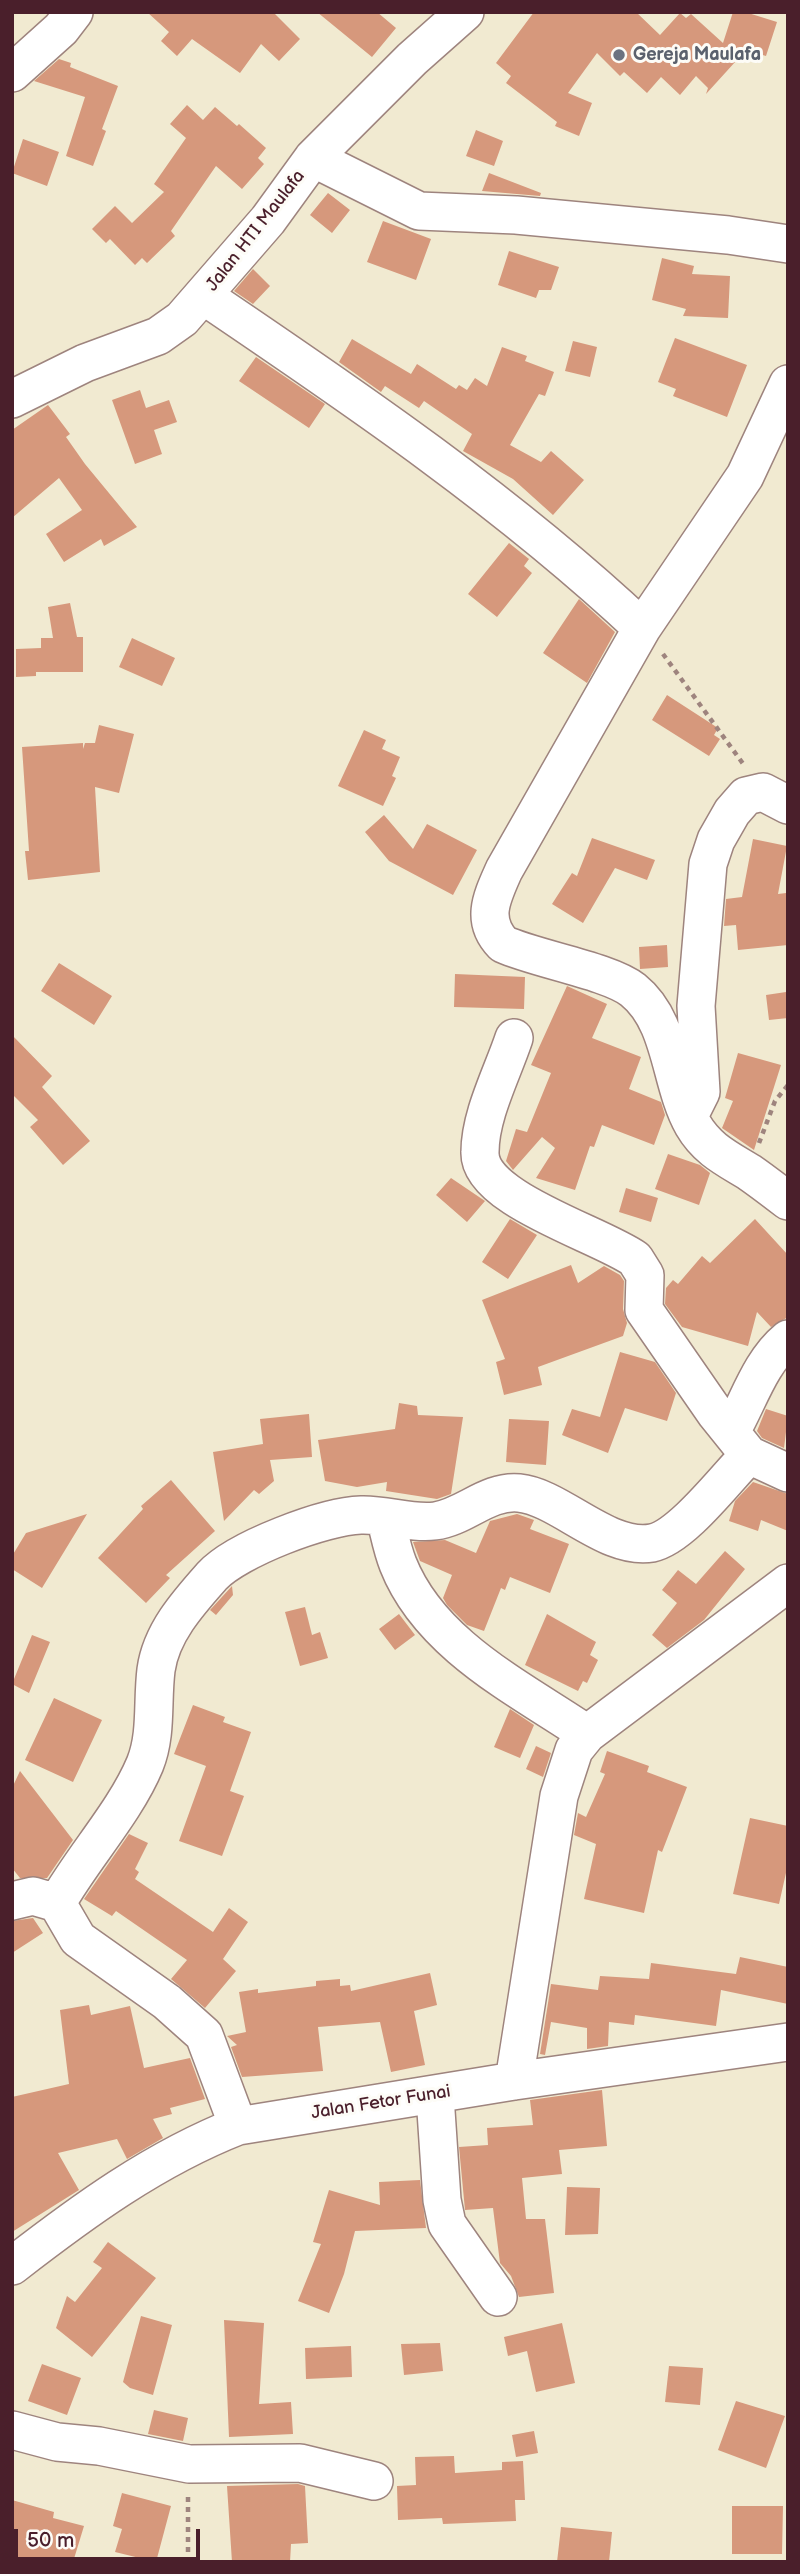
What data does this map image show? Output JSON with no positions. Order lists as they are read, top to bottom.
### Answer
{
  "streets": {
    "street": ["Jalan HTI Maulafa", "Jalan Fetor Funai"]
  },
  "places": ["Gereja Maulafa"],
  "scale_bar": "50 m"
}
